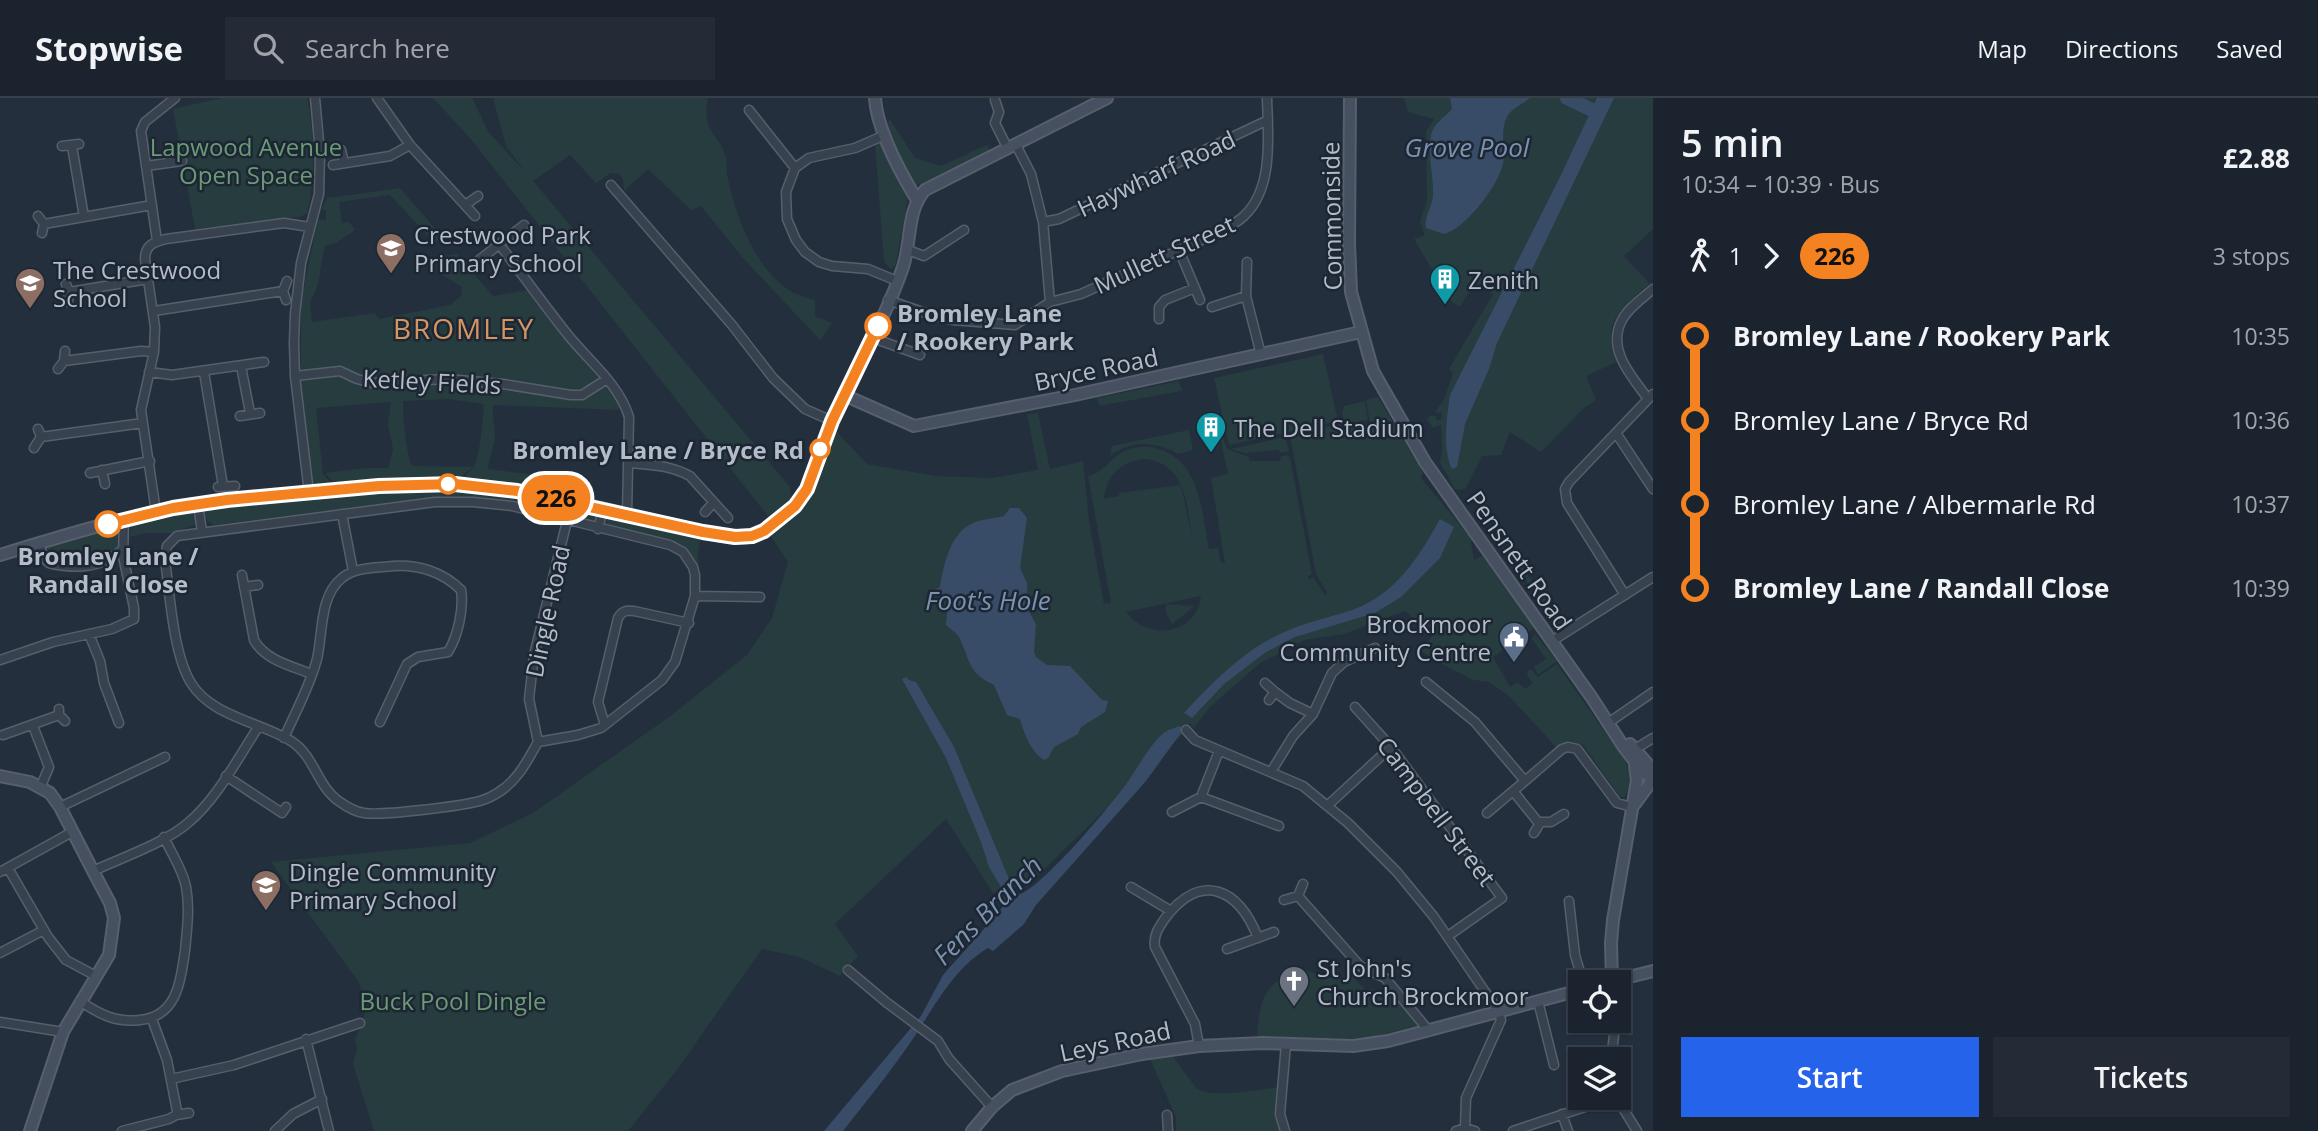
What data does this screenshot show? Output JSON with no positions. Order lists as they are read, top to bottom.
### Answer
{
  "streets": {
    "street": [
      "Haywharf Road",
      "Commonside",
      "Mullett Street",
      "Bryce Road",
      "Ketley Fields",
      "Pensnett Road",
      "Dingle Road",
      "Campbell Street",
      "Leys Road"
    ]
  },
  "crossings": [
    ["Haywharf Road", "Mullett Street"],
    ["Commonside", "Bryce Road"],
    ["Commonside", "Pensnett Road"],
    ["Bryce Road", "Pensnett Road"]
  ],
  "districts": ["BROMLEY"],
  "water": ["Grove Pool", "Foot's Hole", "Fens Branch"],
  "parks": ["Lapwood Avenue Open Space", "Buck Pool Dingle"],
  "places": {
    "school or university": ["Crestwood Park Primary School", "The Crestwood School", "Dingle Community Primary School"],
    "building": ["Zenith", "The Dell Stadium"],
    "other": ["Bromley Lane / Rookery Park", "Bromley Lane / Bryce Rd", "Bromley Lane / Randall Close"],
    "public building": ["Brockmoor Community Centre"],
    "church": ["St John's Church Brockmoor"]
  },
  "lines": ["bus line 226"],
  "page": {
    "header": "Stopwise",
    "search": "Search here",
    "nav": ["Map", "Directions", "Saved"],
    "on_map": "226",
    "heading": ["5 min", "10:34 – 10:39 · Bus", "£2.88"],
    "legs": ["1", "226", "3 stops"],
    "list": [
      {
        "name": "Bromley Lane / Rookery Park",
        "value": "10:35"
      },
      {
        "name": "Bromley Lane / Bryce Rd",
        "value": "10:36"
      },
      {
        "name": "Bromley Lane / Albermarle Rd",
        "value": "10:37"
      },
      {
        "name": "Bromley Lane / Randall Close",
        "value": "10:39"
      }
    ],
    "buttons": ["Start", "Tickets"]
  }
}
